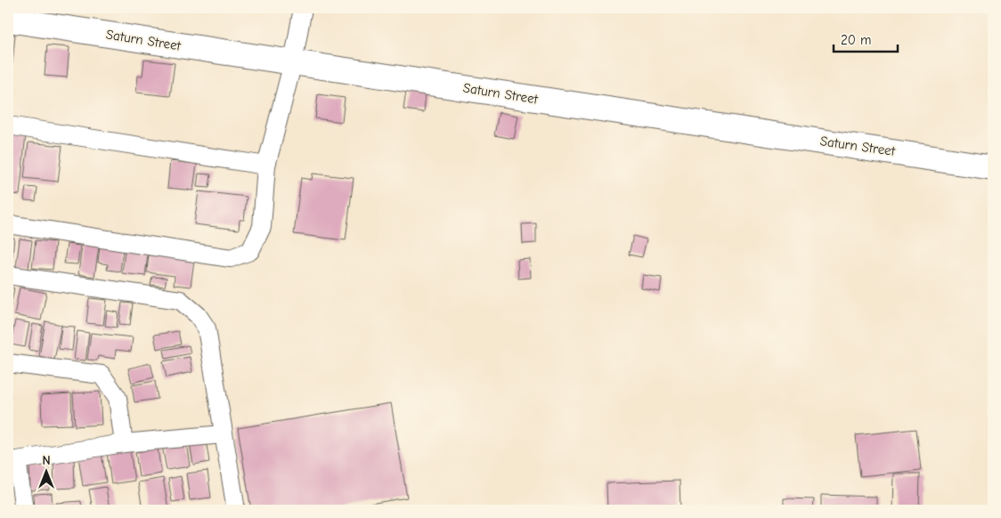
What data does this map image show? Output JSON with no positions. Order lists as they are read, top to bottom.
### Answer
{
  "streets": {
    "street": ["Saturn Street"]
  },
  "scale_bar": "20 m",
  "north": "top"
}
